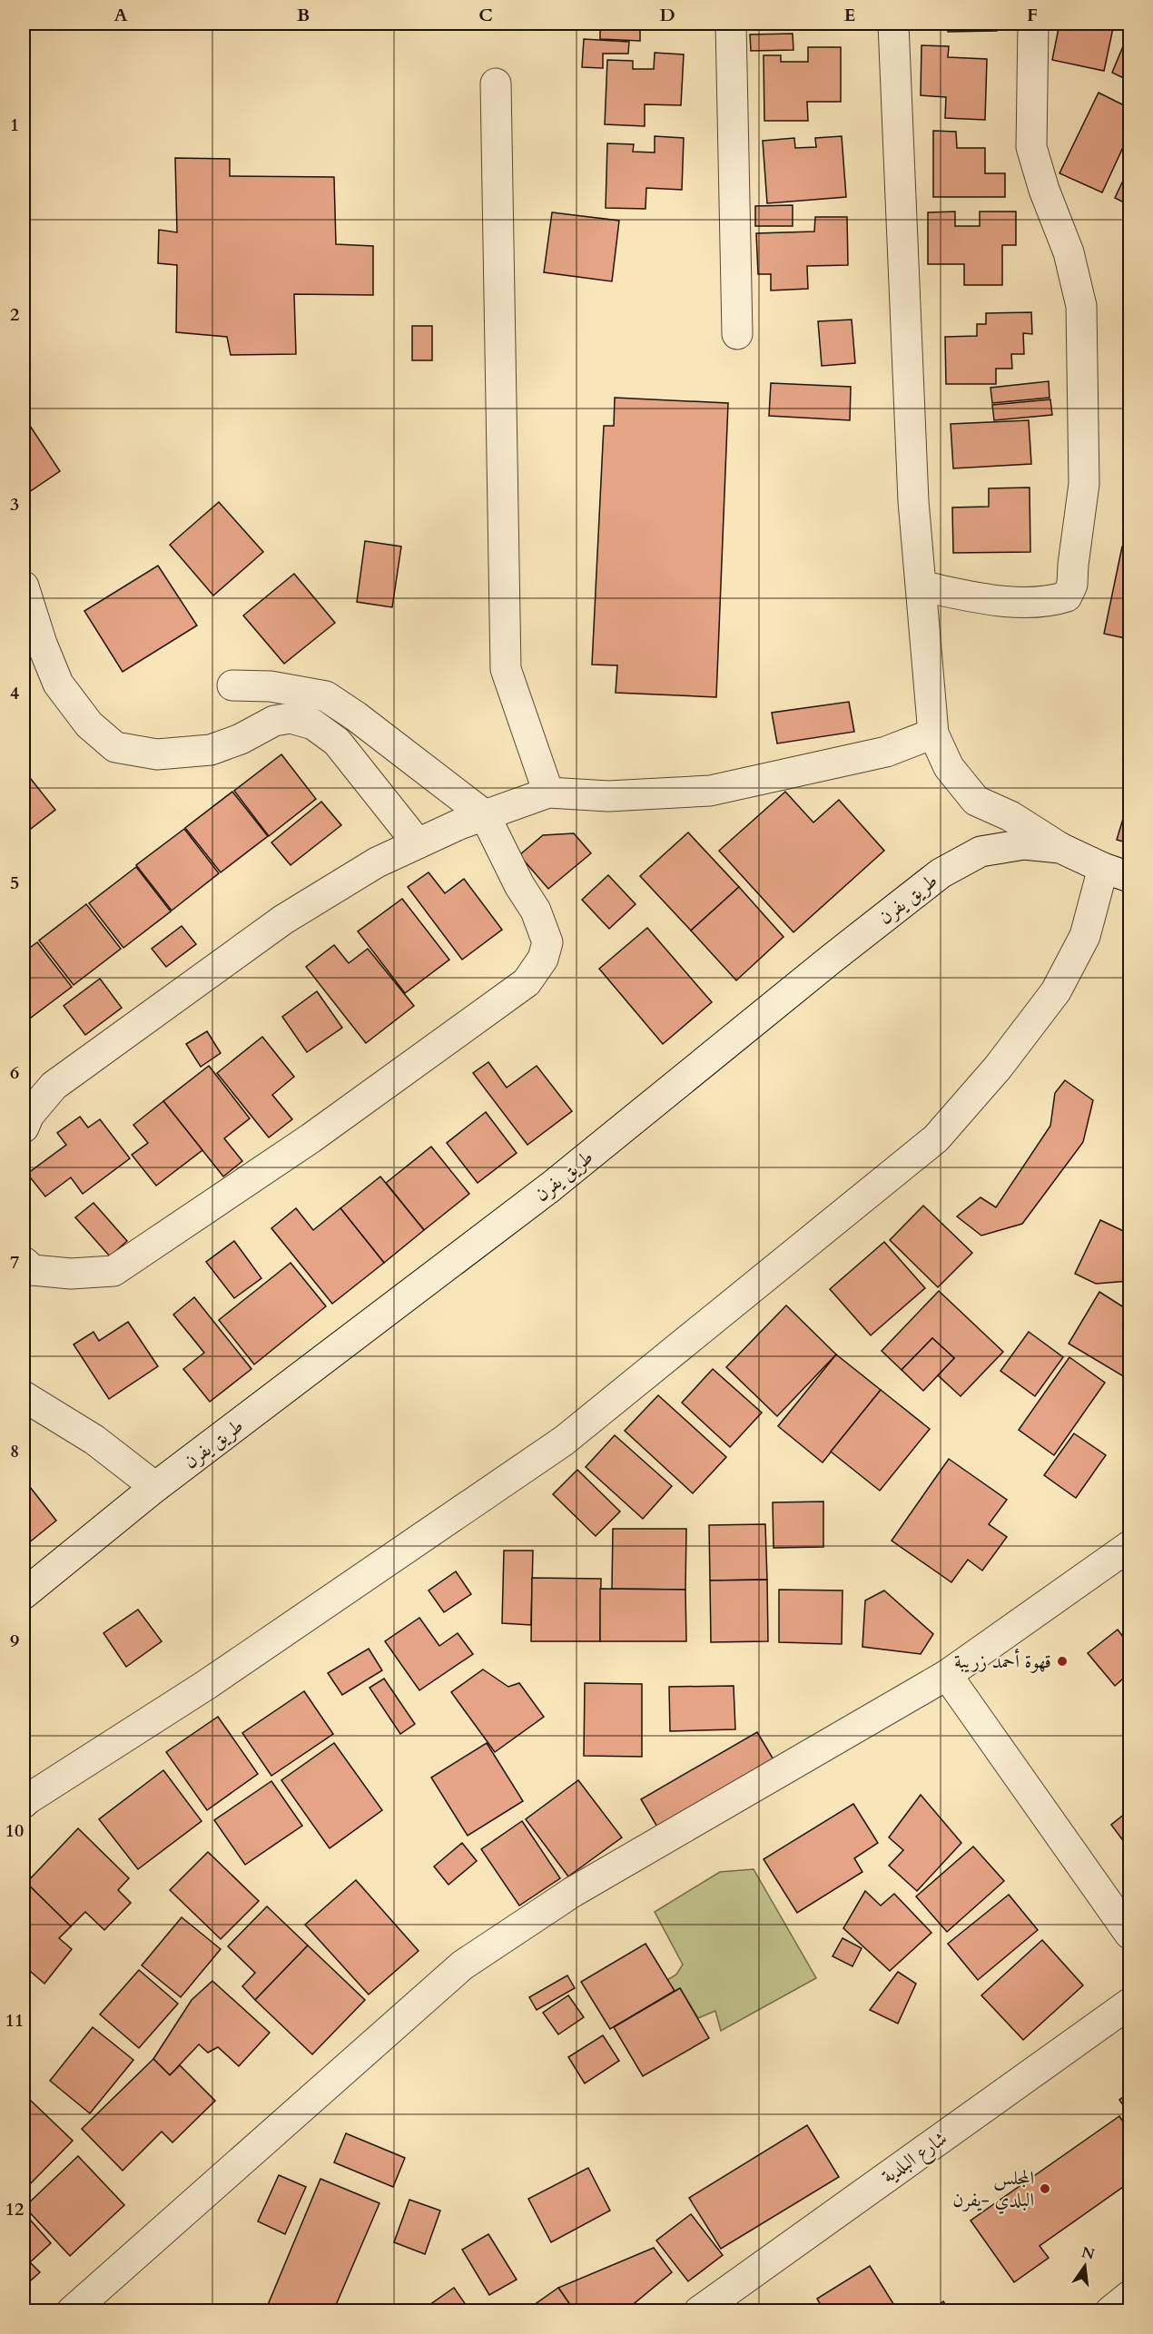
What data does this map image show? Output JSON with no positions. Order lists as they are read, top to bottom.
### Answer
{
  "streets": {
    "street": ["طريق يفرن", "شارع البلدية"]
  },
  "places": ["قهوة أحمد زريبة", "المجلس البلدي -يفرن"],
  "north": "top",
  "grid": {
    "columns": [
      "A",
      "B",
      "C",
      "D",
      "E",
      "F"
    ],
    "rows": [
      "1",
      "2",
      "3",
      "4",
      "5",
      "6",
      "7",
      "8",
      "9",
      "10",
      "11",
      "12"
    ]
  }
}
